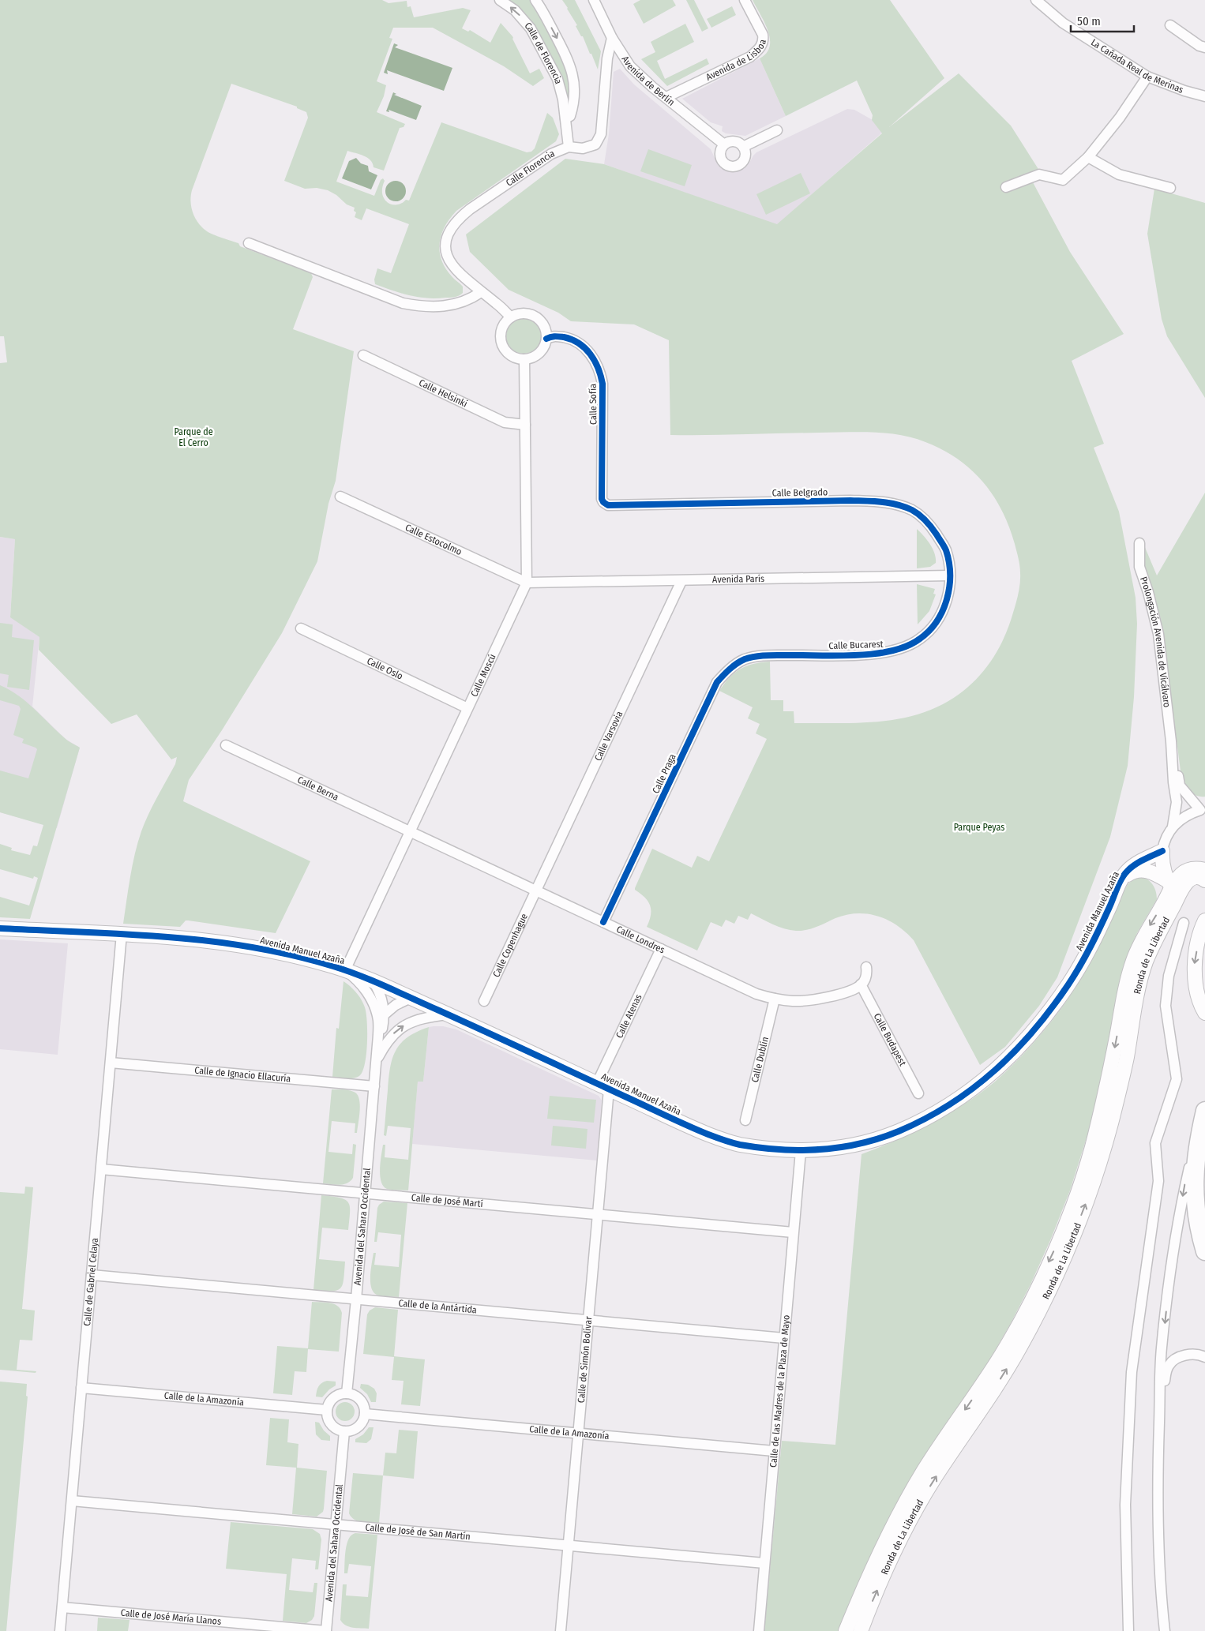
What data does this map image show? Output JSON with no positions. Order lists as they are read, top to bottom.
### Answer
{
  "streets": {
    "main road": ["Avenida Manuel Azaña", "Ronda de La Libertad"],
    "street": [
      "Calle de Florencia",
      "Avenida de Lisboa",
      "La Cañada Real de Merinas",
      "Avenida de Berlín",
      "Calle Florencia",
      "Calle Helsinki",
      "Calle Sofía",
      "Calle Belgrado",
      "Calle Estocolmo",
      "Avenida París",
      "Prolongación Avenida de Vicálvaro",
      "Calle Bucarest",
      "Calle Oslo",
      "Calle Moscú",
      "Calle Varsovia",
      "Calle Praga",
      "Calle Berna",
      "Calle Londres",
      "Calle Copenhague",
      "Calle Atenas",
      "Calle Budapest",
      "Calle Dublín",
      "Calle de Ignacio Ellacuría",
      "Calle de José Martí",
      "Avenida del Sahara Occidental",
      "Calle de Gabriel Celaya",
      "Calle de la Antártida",
      "Calle de Simón Bolívar",
      "Calle de las Madres de la Plaza de Mayo",
      "Calle de la Amazonía",
      "Calle de José de San Martín",
      "Calle de José María Llanos"
    ]
  },
  "crossings": [
    ["Calle de Florencia", "Calle Florencia"],
    ["Avenida de Lisboa", "Avenida de Berlín"],
    ["Avenida de Berlín", "Calle Florencia"],
    ["Calle Florencia", "Calle Sofía"],
    ["Calle Florencia", "Calle Moscú"],
    ["Calle Helsinki", "Calle Moscú"],
    ["Calle Sofía", "Calle Belgrado"],
    ["Calle Sofía", "Calle Moscú"],
    ["Calle Belgrado", "Avenida París"],
    ["Calle Belgrado", "Calle Bucarest"],
    ["Calle Estocolmo", "Avenida París"],
    ["Calle Estocolmo", "Calle Moscú"],
    ["Avenida París", "Calle Bucarest"],
    ["Avenida París", "Calle Moscú"],
    ["Avenida París", "Calle Varsovia"],
    ["Calle Bucarest", "Calle Praga"],
    ["Calle Oslo", "Calle Moscú"],
    ["Calle Moscú", "Calle Berna"],
    ["Calle Moscú", "Avenida Manuel Azaña"],
    ["Calle Moscú", "Calle Londres"],
    ["Calle Moscú", "Avenida del Sahara Occidental"],
    ["Calle Varsovia", "Calle Londres"],
    ["Calle Varsovia", "Calle Copenhague"],
    ["Calle Praga", "Calle Londres"],
    ["Calle Berna", "Calle Londres"],
    ["Avenida Manuel Azaña", "Ronda de La Libertad"],
    ["Avenida Manuel Azaña", "Calle Atenas"],
    ["Avenida Manuel Azaña", "Avenida del Sahara Occidental"],
    ["Avenida Manuel Azaña", "Calle de Gabriel Celaya"],
    ["Avenida Manuel Azaña", "Calle de Simón Bolívar"],
    ["Avenida Manuel Azaña", "Calle de las Madres de la Plaza de Mayo"],
    ["Calle Londres", "Calle Copenhague"],
    ["Calle Londres", "Calle Atenas"],
    ["Calle Londres", "Calle Budapest"],
    ["Calle Londres", "Calle Dublín"],
    ["Calle Atenas", "Calle de Simón Bolívar"],
    ["Calle de Ignacio Ellacuría", "Avenida del Sahara Occidental"],
    ["Calle de Ignacio Ellacuría", "Calle de Gabriel Celaya"],
    ["Calle de José Martí", "Avenida del Sahara Occidental"],
    ["Calle de José Martí", "Calle de Gabriel Celaya"],
    ["Calle de José Martí", "Calle de Simón Bolívar"],
    ["Calle de José Martí", "Calle de las Madres de la Plaza de Mayo"],
    ["Avenida del Sahara Occidental", "Calle de la Antártida"],
    ["Avenida del Sahara Occidental", "Calle de la Amazonía"],
    ["Avenida del Sahara Occidental", "Calle de José de San Martín"],
    ["Avenida del Sahara Occidental", "Calle de José María Llanos"],
    ["Calle de Gabriel Celaya", "Calle de la Antártida"],
    ["Calle de Gabriel Celaya", "Calle de la Amazonía"],
    ["Calle de Gabriel Celaya", "Calle de José de San Martín"],
    ["Calle de Gabriel Celaya", "Calle de José María Llanos"],
    ["Calle de la Antártida", "Calle de Simón Bolívar"],
    ["Calle de la Antártida", "Calle de las Madres de la Plaza de Mayo"],
    ["Calle de Simón Bolívar", "Calle de la Amazonía"],
    ["Calle de Simón Bolívar", "Calle de José de San Martín"],
    ["Calle de las Madres de la Plaza de Mayo", "Calle de la Amazonía"],
    ["Calle de las Madres de la Plaza de Mayo", "Calle de José de San Martín"]
  ],
  "parks": ["Parque de El Cerro", "Parque Peyas"],
  "scale_bar": "50 m"
}
